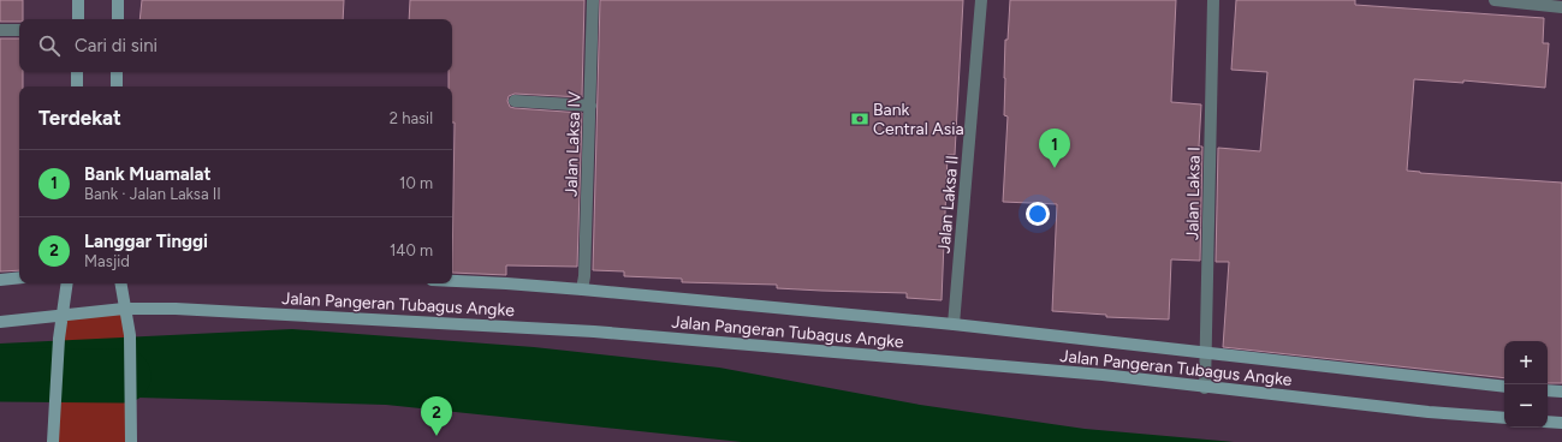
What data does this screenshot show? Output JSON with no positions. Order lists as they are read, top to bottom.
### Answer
{
  "streets": {
    "main road": ["Jalan Pangeran Tubagus Angke"],
    "street": ["Jalan Laksa IV", "Jalan Laksa I", "Jalan Laksa II"]
  },
  "crossings": [
    ["Jalan Laksa IV", "Jalan Pangeran Tubagus Angke"],
    ["Jalan Laksa I", "Jalan Pangeran Tubagus Angke"],
    ["Jalan Laksa II", "Jalan Pangeran Tubagus Angke"]
  ],
  "places": {
    "bank": ["Bank Central Asia"]
  },
  "page": {
    "search": "Cari di sini",
    "heading": ["Terdekat", "2 hasil"],
    "pins": ["1", "2"],
    "list": [
      {
        "mark": "1",
        "name": "Bank Muamalat",
        "note": "Bank · Jalan Laksa II",
        "value": "10 m"
      },
      {
        "mark": "2",
        "name": "Langgar Tinggi",
        "note": "Masjid",
        "value": "140 m"
      }
    ],
    "map_buttons": ["+", "−"]
  }
}
